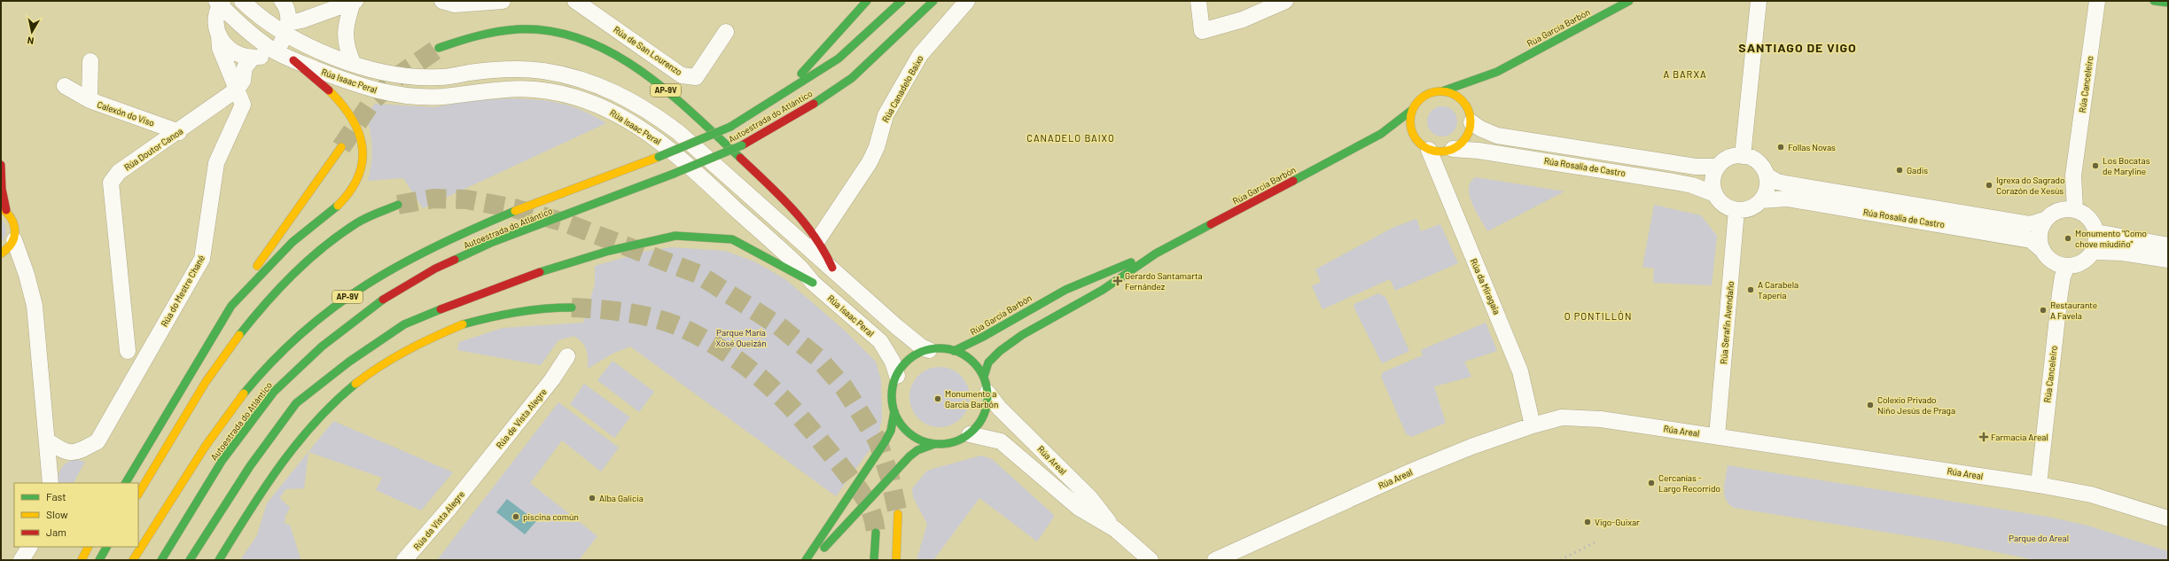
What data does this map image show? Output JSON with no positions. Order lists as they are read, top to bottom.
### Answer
{
  "streets": {
    "main road": ["Rúa García Barbón", "AP-9V", "Autoestrada do Atlántico"],
    "street": [
      "Rúa de San Lourenzo",
      "Rúa Isaac Peral",
      "Rúa Canceleiro",
      "Rúa Canadelo Baixo",
      "Calexón do Viso",
      "Rúa Doutor Canoa",
      "Rúa Rosalía de Castro",
      "Rúa da Miragaia",
      "Rúa do Mestre Chané",
      "Rúa Serafín Avendaño",
      "Rúa de Vista Alegre",
      "Rúa Areal",
      "Rúa da Vista Alegre"
    ]
  },
  "crossings": [
    ["Rúa García Barbón", "Rúa Isaac Peral"],
    ["Rúa García Barbón", "Rúa Rosalía de Castro"],
    ["Rúa García Barbón", "Rúa da Miragaia"],
    ["Rúa García Barbón", "Rúa Areal"],
    ["Rúa Isaac Peral", "AP-9V"],
    ["Rúa Isaac Peral", "Rúa Areal"],
    ["Rúa Canceleiro", "Rúa Rosalía de Castro"],
    ["Rúa Canceleiro", "Rúa Areal"],
    ["Rúa Canadelo Baixo", "AP-9V"],
    ["Calexón do Viso", "Rúa Doutor Canoa"],
    ["Rúa Doutor Canoa", "Rúa do Mestre Chané"],
    ["Rúa Rosalía de Castro", "Rúa da Miragaia"],
    ["Rúa Rosalía de Castro", "Rúa Serafín Avendaño"],
    ["Rúa da Miragaia", "Rúa Areal"],
    ["Rúa Serafín Avendaño", "Rúa Areal"],
    ["Rúa de Vista Alegre", "Rúa da Vista Alegre"]
  ],
  "districts": [
    "SANTIAGO DE VIGO",
    "A BARXA",
    "CANADELO BAIXO",
    "O PONTILLÓN"
  ],
  "parks": ["Parque María Xosé Queizán", "Parque do Areal"],
  "places": {
    "other": [
      "Follas Novas",
      "Los Bocatas de Maryline",
      "Gadis",
      "Igrexa do Sagrado Corazón de Xesús",
      "Monumento \"Como chove miudiño\"",
      "A Carabela Tapería",
      "Restaurante A Favela",
      "Monumento a García Barbón",
      "Colexio Privado Niño Jesús de Praga",
      "Cercanías - Largo Recorrido",
      "Alba Galicia",
      "piscina común",
      "Vigo-Guixar"
    ],
    "health": ["Gerardo Santamarta Fernández", "Farmacia Areal"]
  },
  "legend": ["Fast", "Slow", "Jam"],
  "north": "bottom"
}
